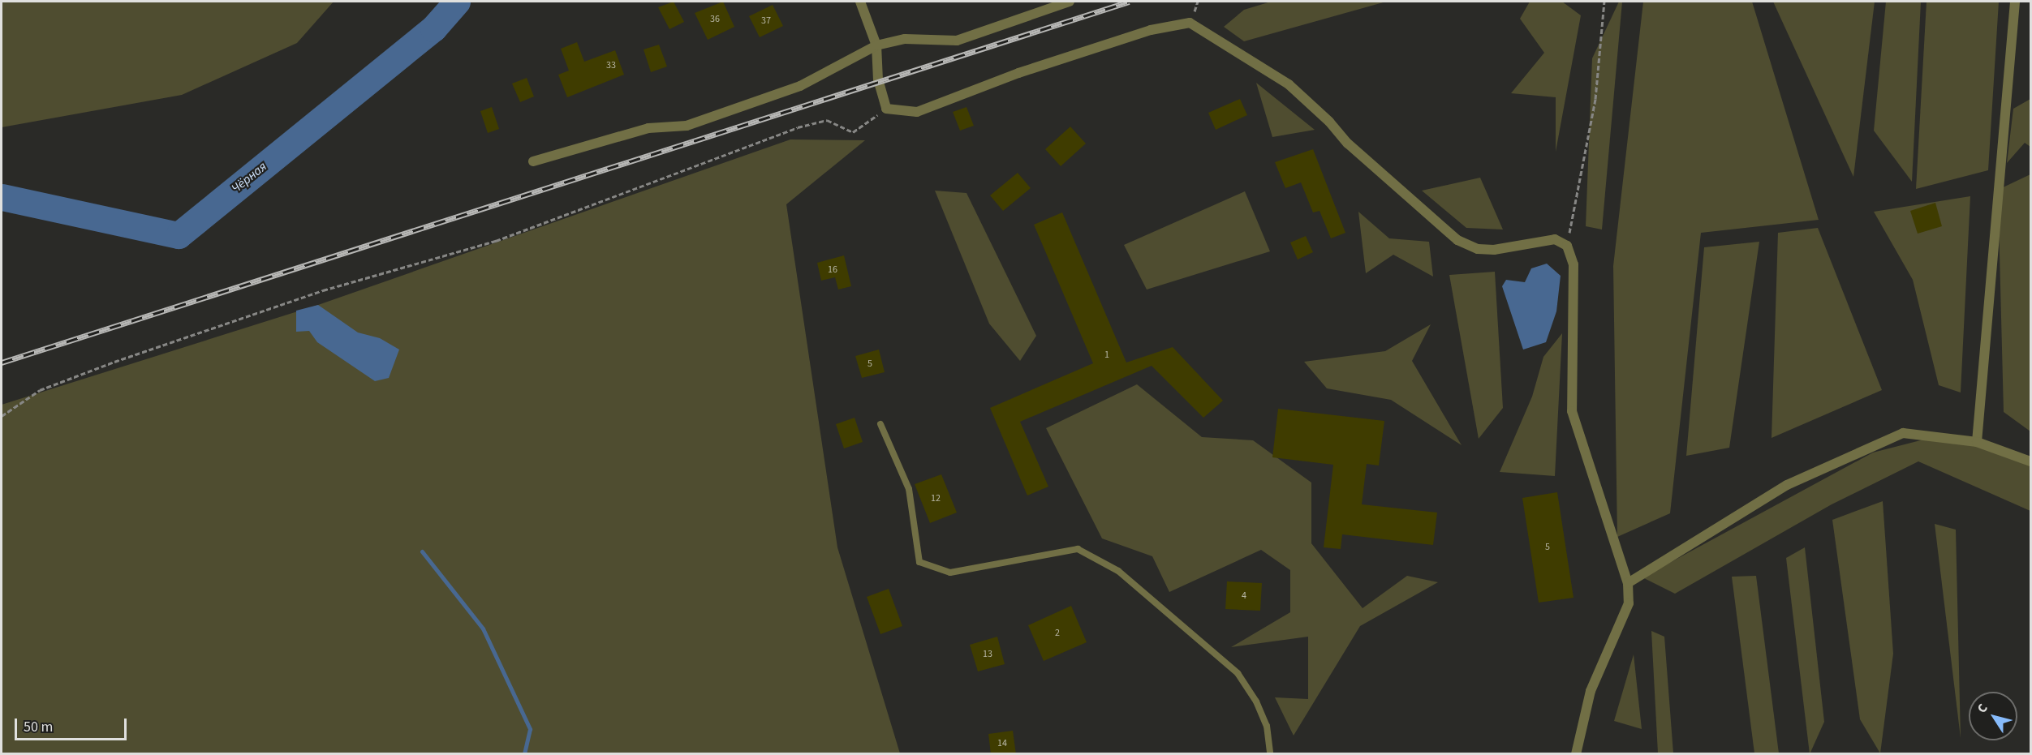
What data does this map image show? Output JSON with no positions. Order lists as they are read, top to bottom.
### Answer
{
  "water": ["Чёрная"],
  "house_numbers": [
    "36",
    "37",
    "33",
    "16",
    "1",
    "5",
    "12",
    "5",
    "4",
    "2",
    "13",
    "14"
  ],
  "scale_bar": "50 m",
  "north": "top left"
}
